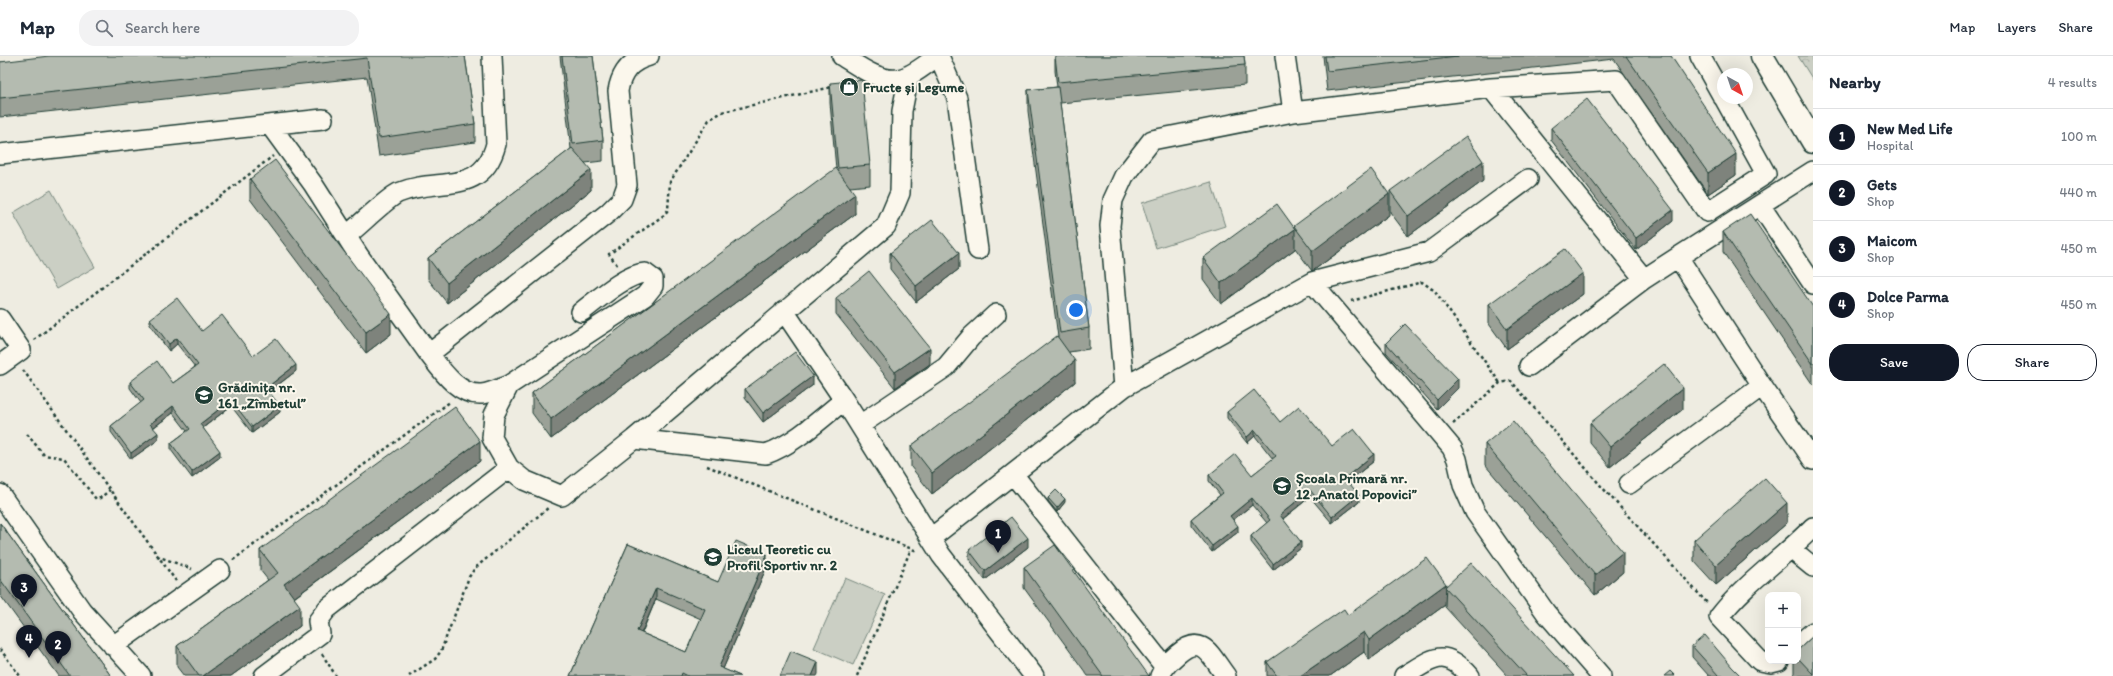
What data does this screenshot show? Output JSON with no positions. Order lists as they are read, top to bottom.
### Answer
{
  "places": {
    "shop": ["Fructe și Legume"],
    "school or university": ["Grădinița nr. 161 „Zîmbetul”", "Școala Primară nr. 12 „Anatol Popovici”", "Liceul Teoretic cu Profil Sportiv nr. 2"]
  },
  "north": "bottom right",
  "page": {
    "header": "Map",
    "search": "Search here",
    "nav": ["Map", "Layers", "Share"],
    "heading": ["Nearby", "4 results"],
    "list": [
      {
        "mark": "1",
        "name": "New Med Life",
        "note": "Hospital",
        "value": "100 m"
      },
      {
        "mark": "2",
        "name": "Gets",
        "note": "Shop",
        "value": "440 m"
      },
      {
        "mark": "3",
        "name": "Maicom",
        "note": "Shop",
        "value": "450 m"
      },
      {
        "mark": "4",
        "name": "Dolce Parma",
        "note": "Shop",
        "value": "450 m"
      }
    ],
    "buttons": ["Save", "Share"],
    "pins": [
      "1",
      "3",
      "4",
      "2"
    ],
    "map_buttons": ["+", "−"]
  }
}
